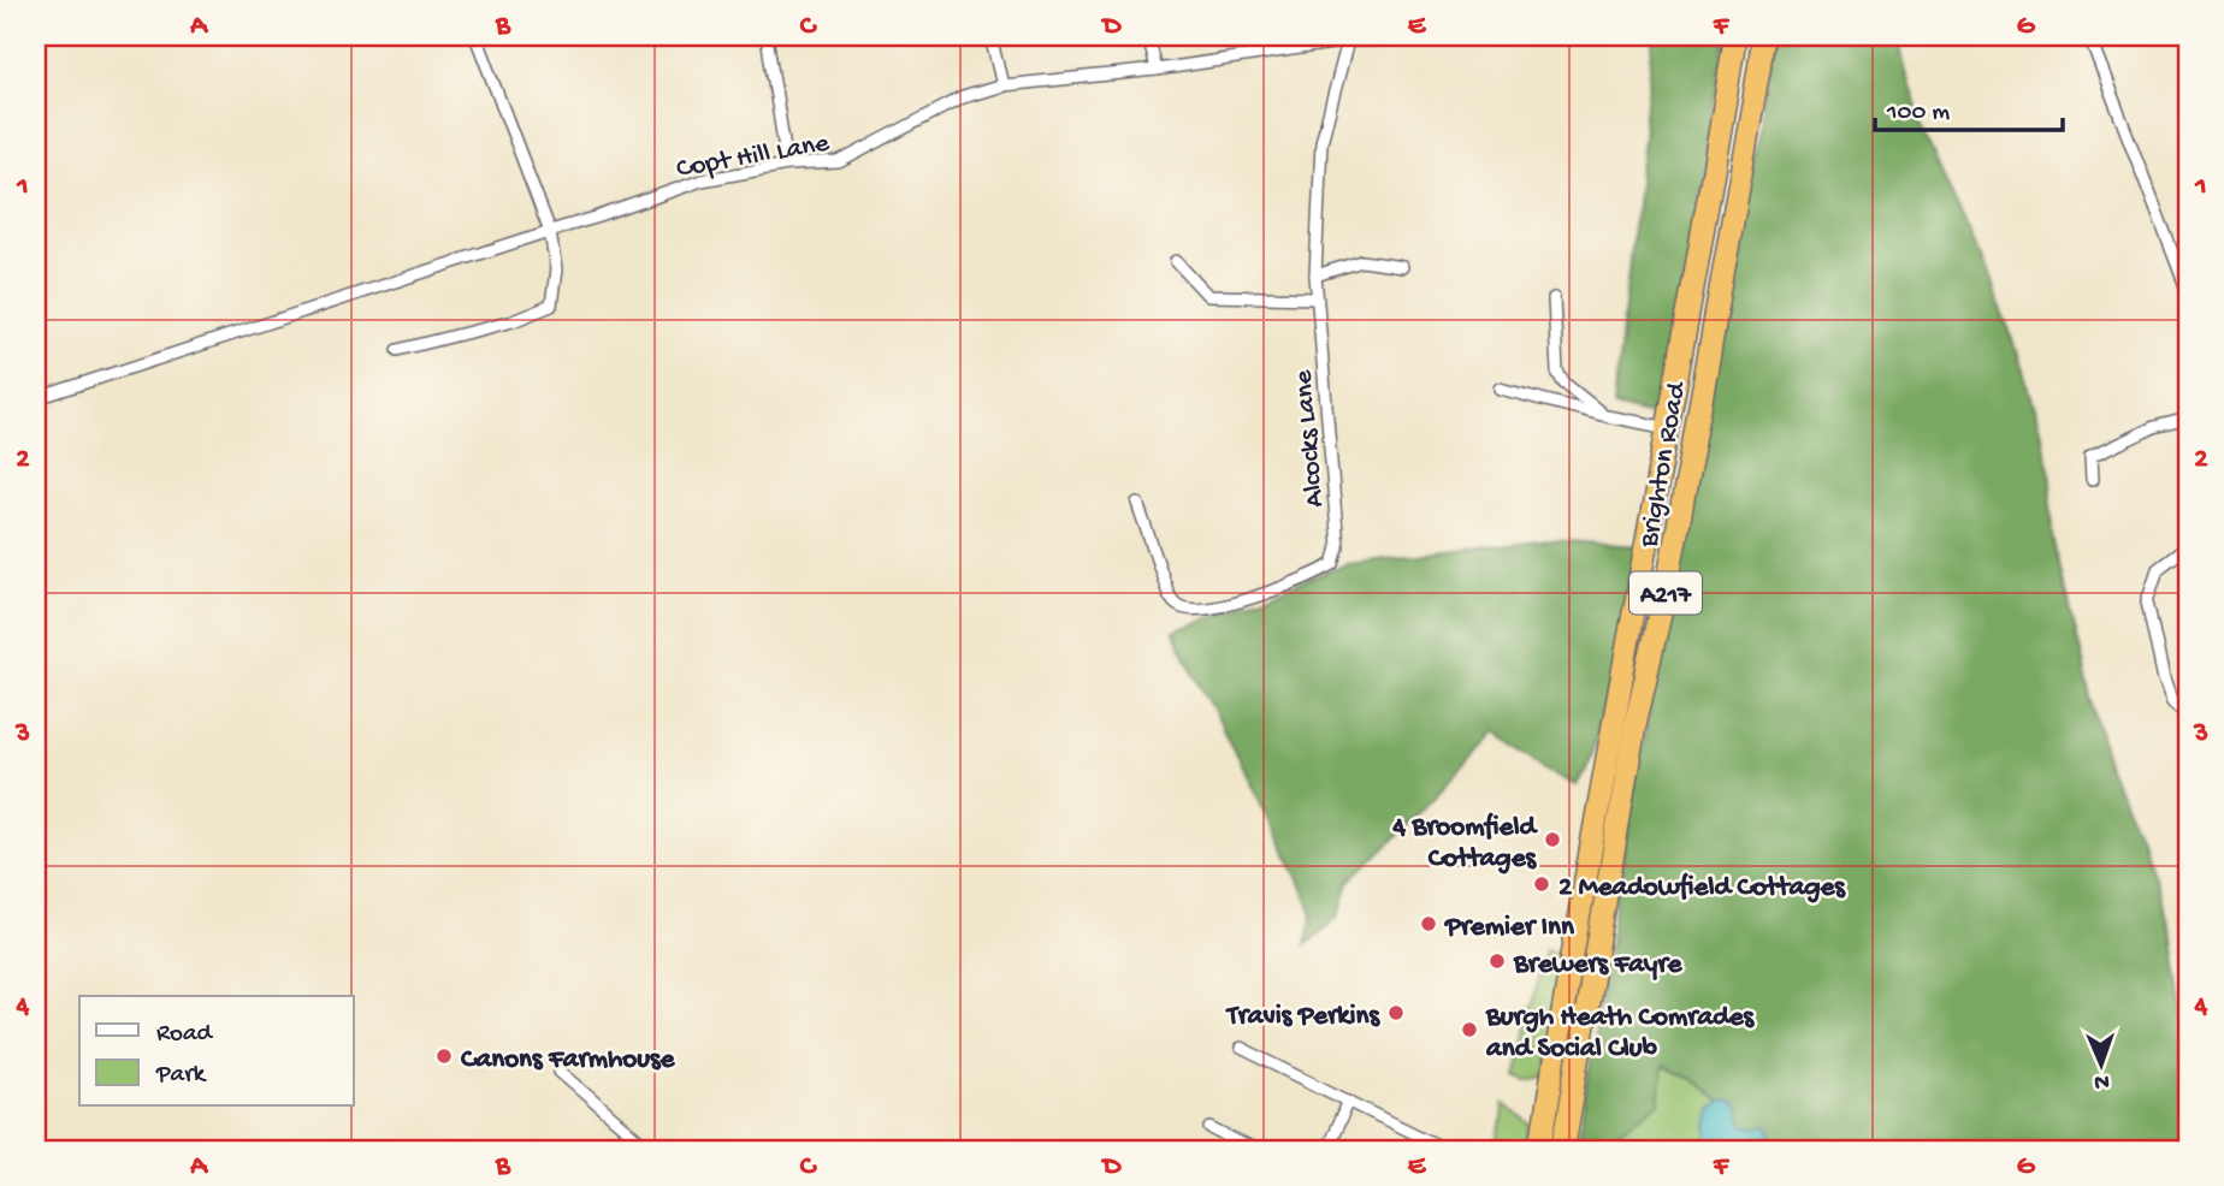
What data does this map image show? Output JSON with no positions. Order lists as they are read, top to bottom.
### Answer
{
  "streets": {
    "highway": ["Brighton Road", "A217"],
    "street": ["Copt Hill Lane", "Alcocks Lane"]
  },
  "crossings": [
    ["Copt Hill Lane", "Alcocks Lane"]
  ],
  "places": [
    "4 Broomfield Cottages",
    "2 Meadowfield Cottages",
    "Premier Inn",
    "Brewers Fayre",
    "Travis Perkins",
    "Burgh Heath Comrades and Social Club",
    "Canons Farmhouse"
  ],
  "legend": ["Road", "Park"],
  "scale_bar": "100 m",
  "north": "bottom",
  "grid": {
    "columns": [
      "A",
      "B",
      "C",
      "D",
      "E",
      "F",
      "G"
    ],
    "rows": [
      "1",
      "2",
      "3",
      "4"
    ]
  }
}
